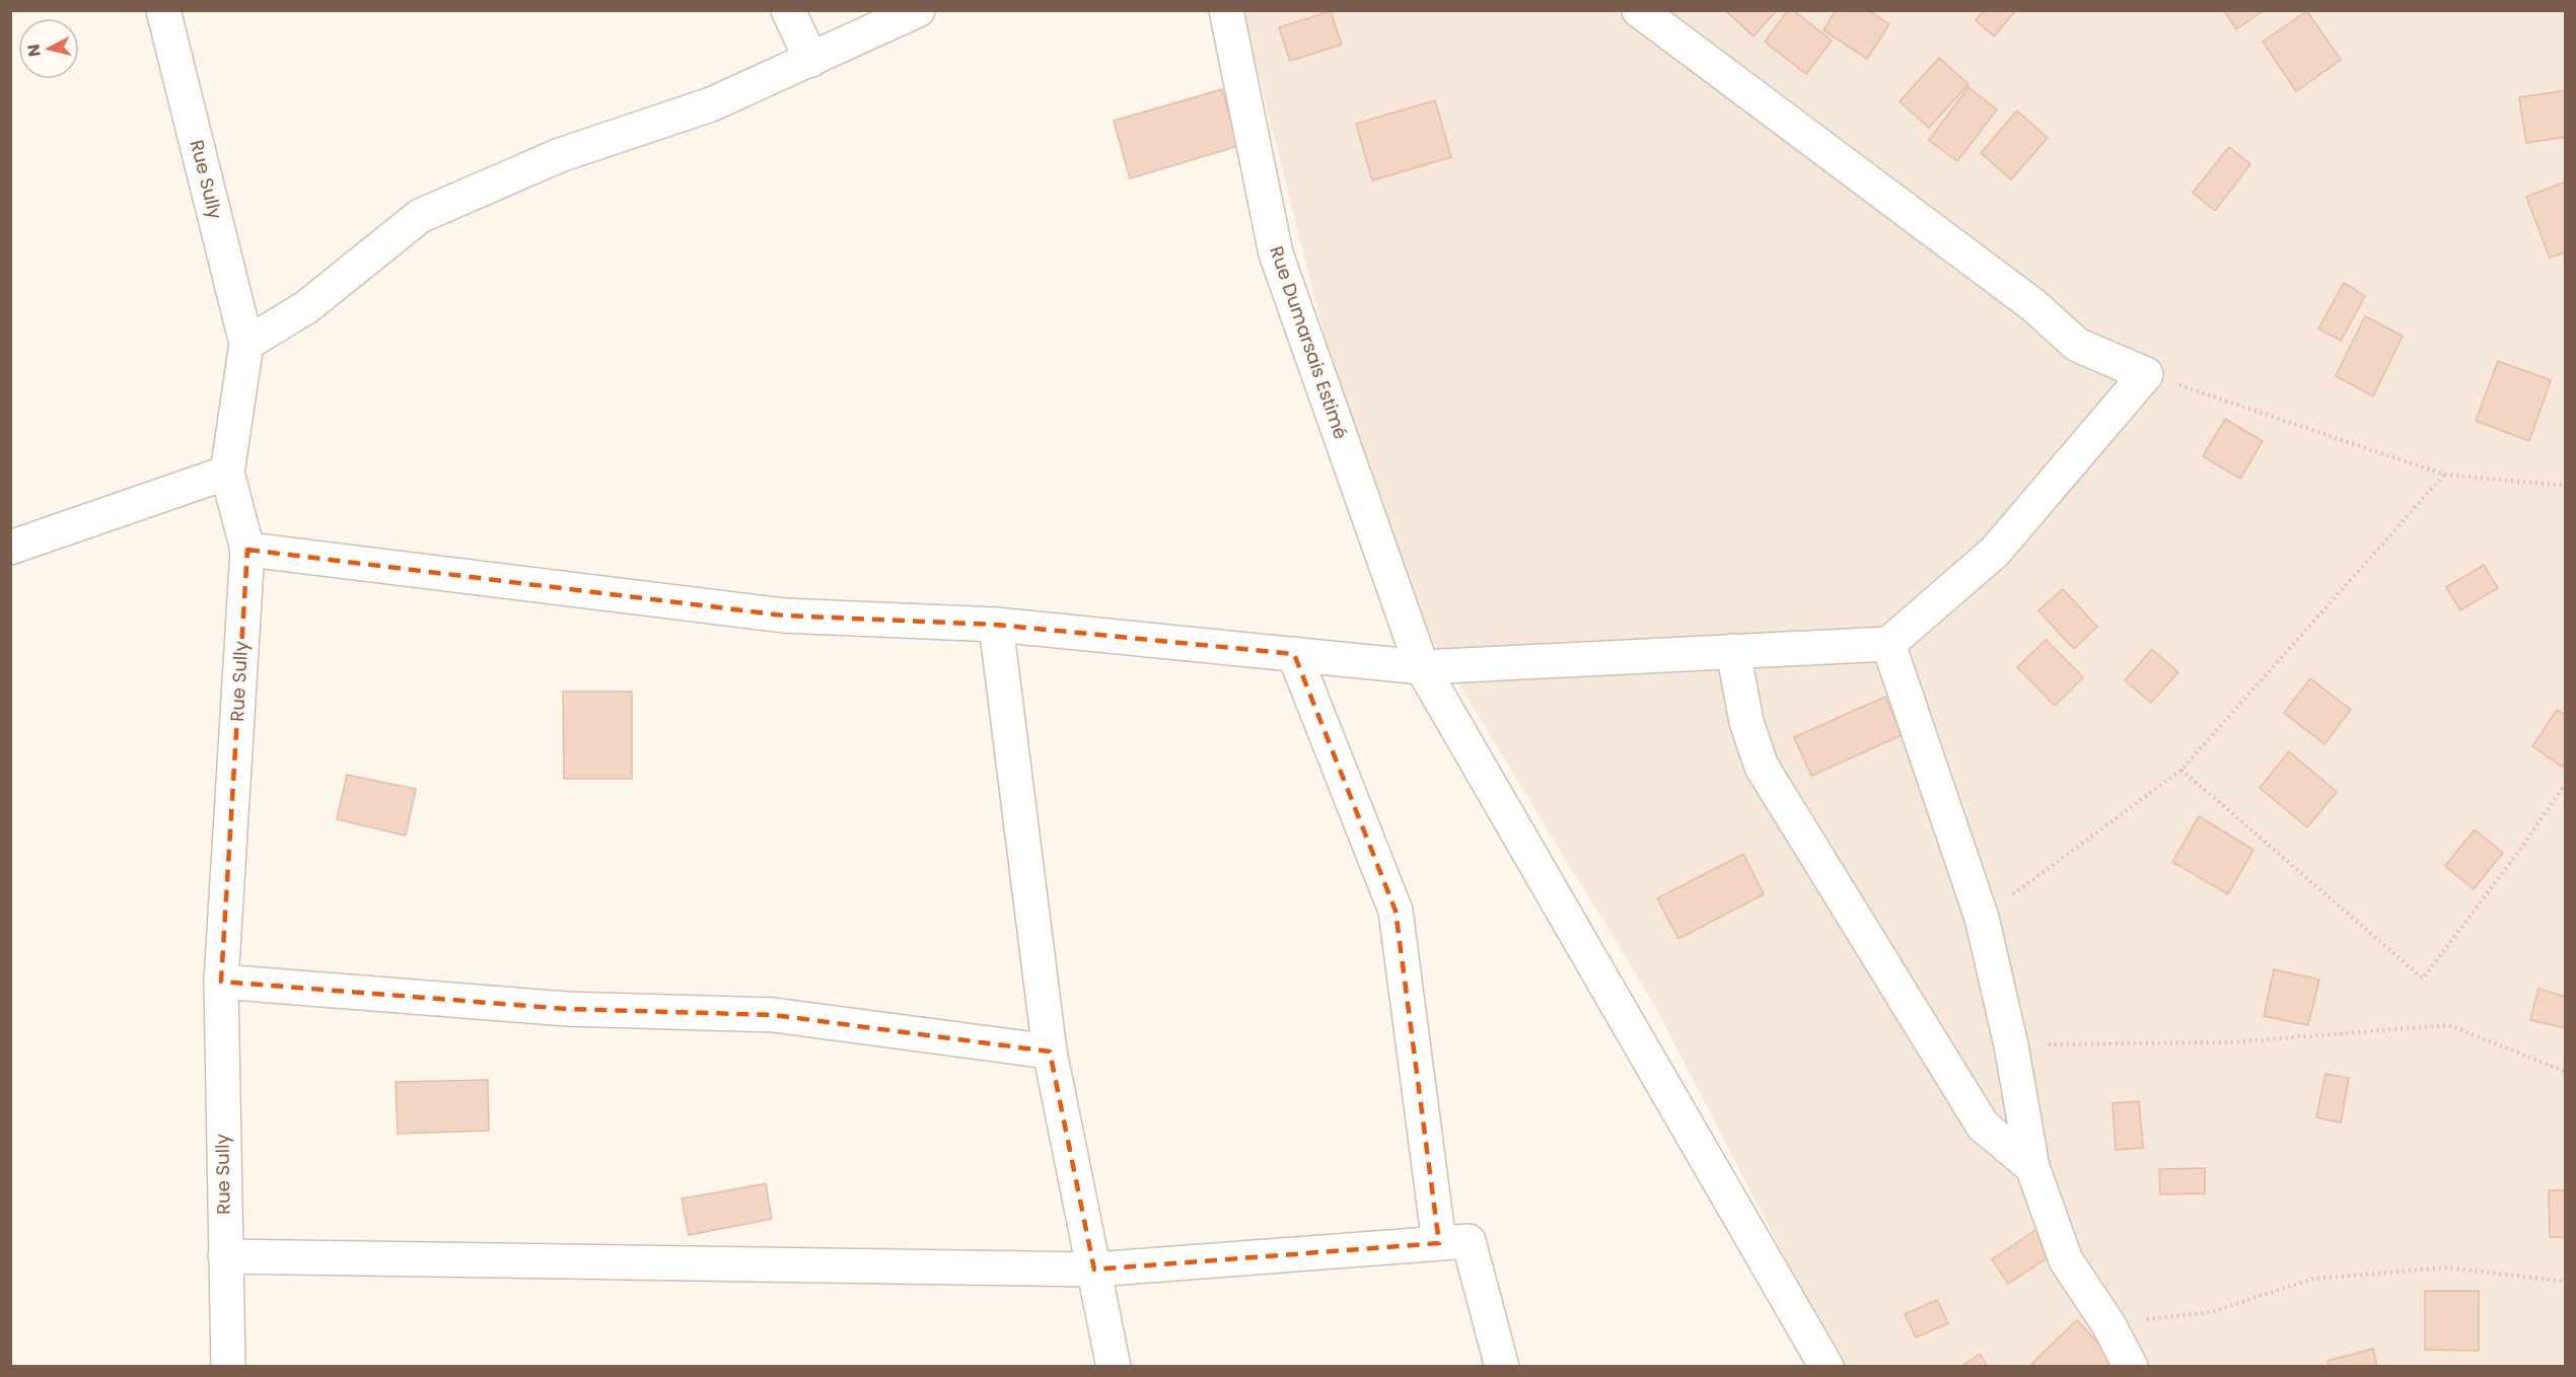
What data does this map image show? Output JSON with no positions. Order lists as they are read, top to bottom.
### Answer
{
  "streets": {
    "street": ["Rue Sully", "Rue Dumarsais Estimé"]
  },
  "north": "left"
}
